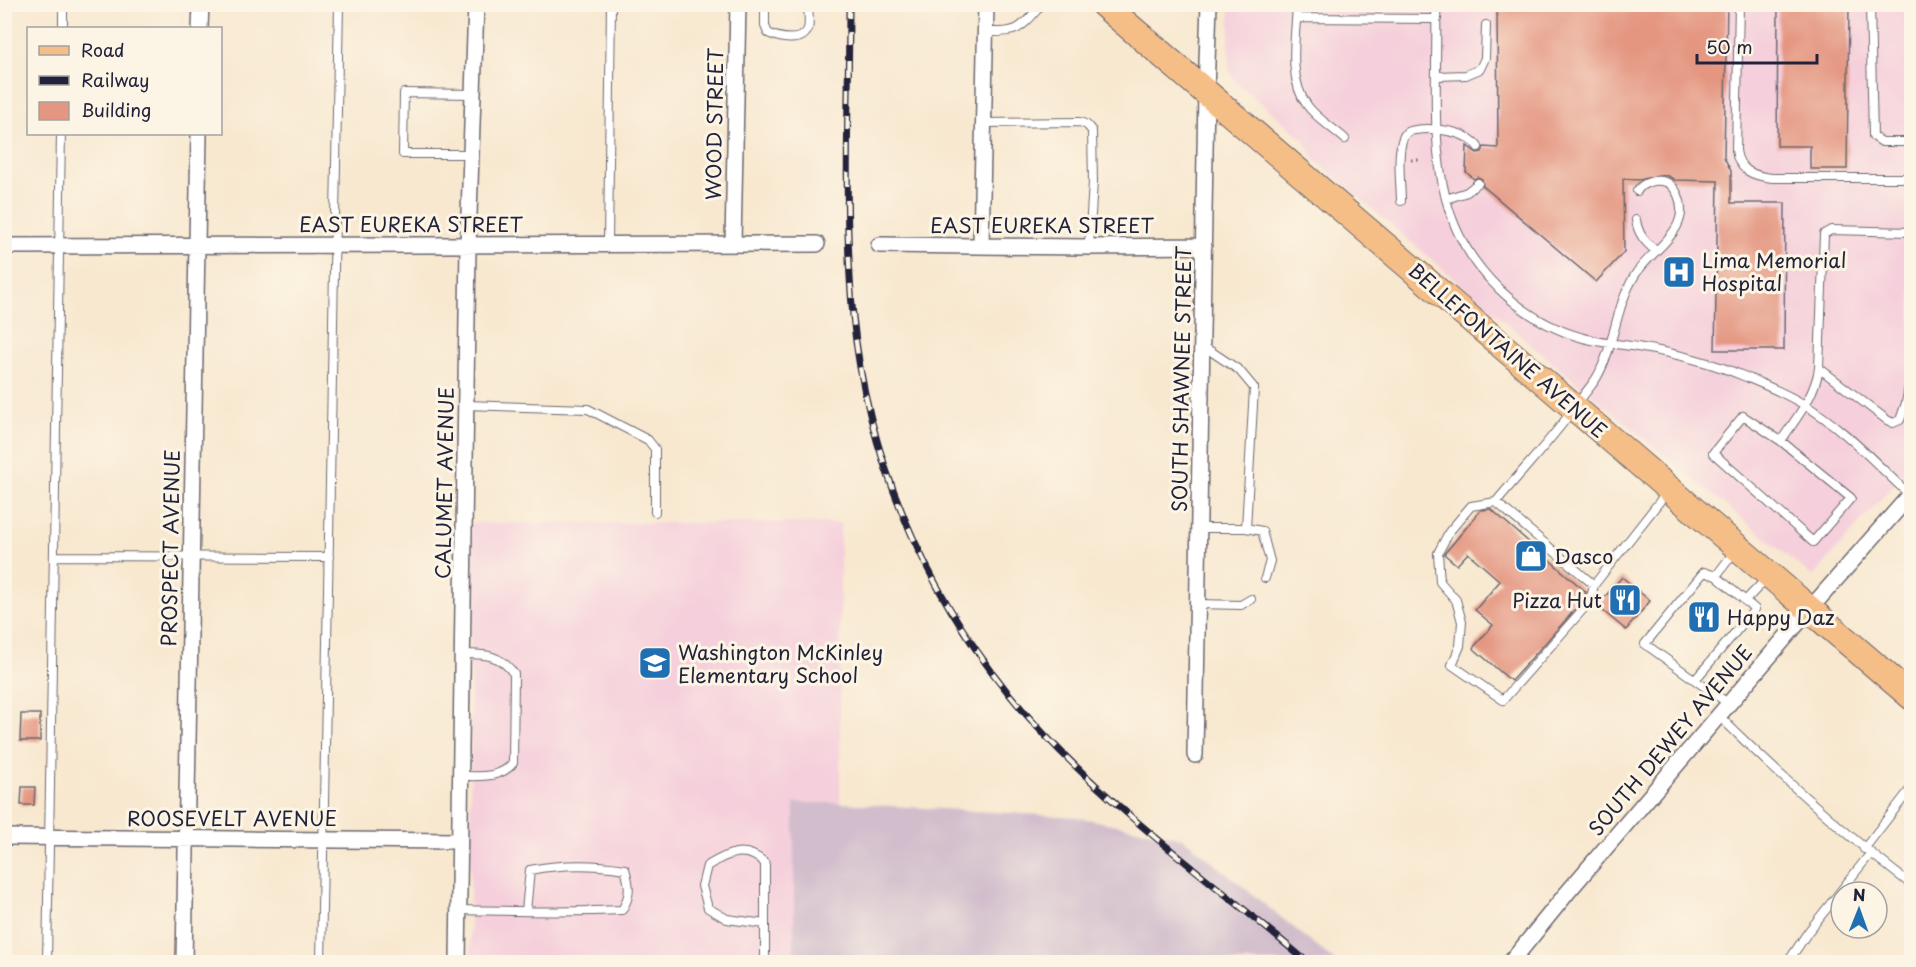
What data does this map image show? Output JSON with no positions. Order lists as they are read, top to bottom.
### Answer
{
  "streets": {
    "main road": ["BELLEFONTAINE AVENUE"],
    "street": [
      "WOOD STREET",
      "EAST EUREKA STREET",
      "SOUTH SHAWNEE STREET",
      "CALUMET AVENUE",
      "PROSPECT AVENUE",
      "SOUTH DEWEY AVENUE",
      "ROOSEVELT AVENUE"
    ]
  },
  "crossings": [
    ["WOOD STREET", "EAST EUREKA STREET"],
    ["EAST EUREKA STREET", "SOUTH SHAWNEE STREET"],
    ["EAST EUREKA STREET", "CALUMET AVENUE"],
    ["EAST EUREKA STREET", "PROSPECT AVENUE"],
    ["BELLEFONTAINE AVENUE", "SOUTH SHAWNEE STREET"],
    ["BELLEFONTAINE AVENUE", "SOUTH DEWEY AVENUE"],
    ["CALUMET AVENUE", "ROOSEVELT AVENUE"],
    ["PROSPECT AVENUE", "ROOSEVELT AVENUE"]
  ],
  "places": {
    "hospital": ["Lima Memorial Hospital"],
    "shop": ["Dasco"],
    "restaurant": ["Pizza Hut", "Happy Daz"],
    "school or university": ["Washington McKinley Elementary School"]
  },
  "legend": ["Road", "Railway", "Building"],
  "scale_bar": "50 m",
  "north": "top"
}
